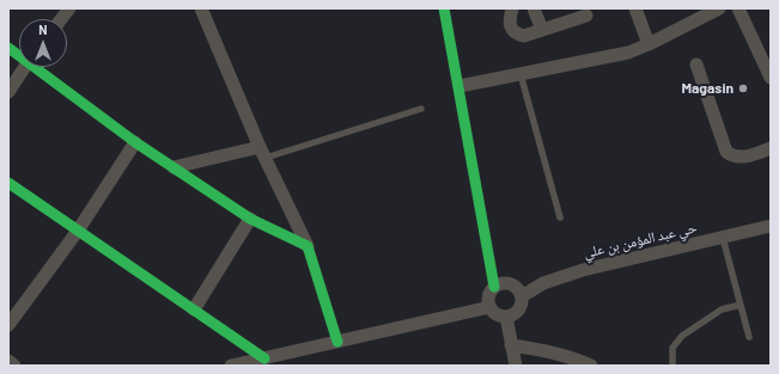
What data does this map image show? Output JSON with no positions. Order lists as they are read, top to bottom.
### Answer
{
  "streets": {
    "street": ["حي عبد المؤمن بن علي"]
  },
  "places": ["Magasin"],
  "north": "top"
}
